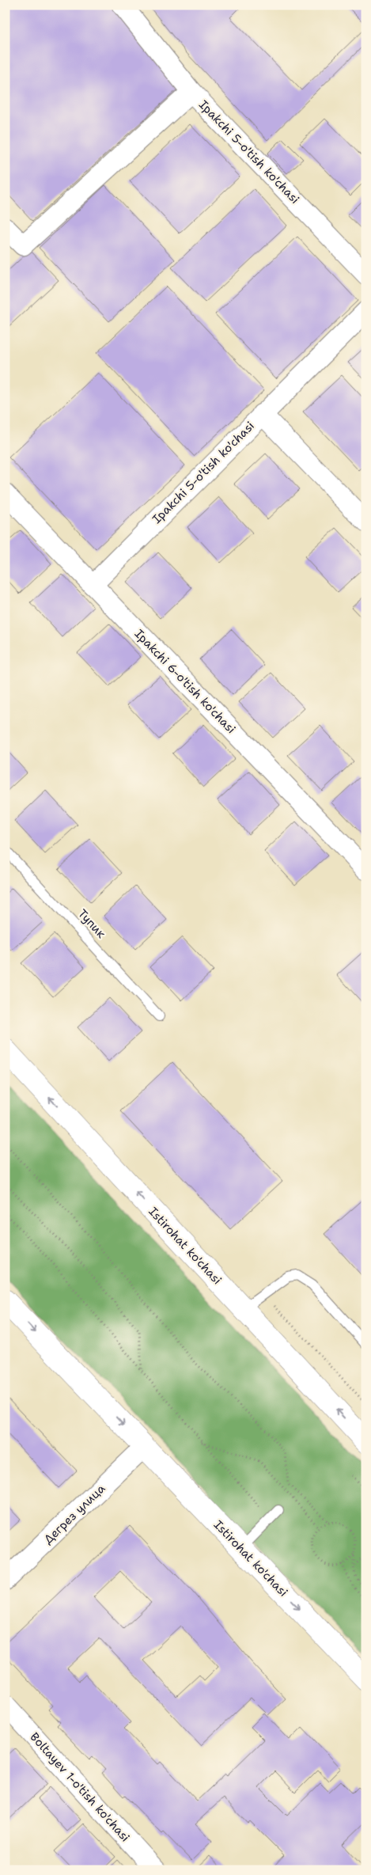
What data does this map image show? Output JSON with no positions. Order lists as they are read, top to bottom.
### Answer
{
  "streets": {
    "main road": ["Istirohat ko'chasi"],
    "street": [
      "Ipakchi 5-o'tish ko'chasi",
      "Ipakchi 6-o'tish ko'chasi",
      "Дегрез улица",
      "Boltayev 1-o'tish ko'chasi"
    ],
    "lane": ["Тупик"]
  },
  "crossings": [
    ["Ipakchi 5-o'tish ko'chasi", "Ipakchi 6-o'tish ko'chasi"],
    ["Istirohat ko'chasi", "Дегрез улица"]
  ]
}
